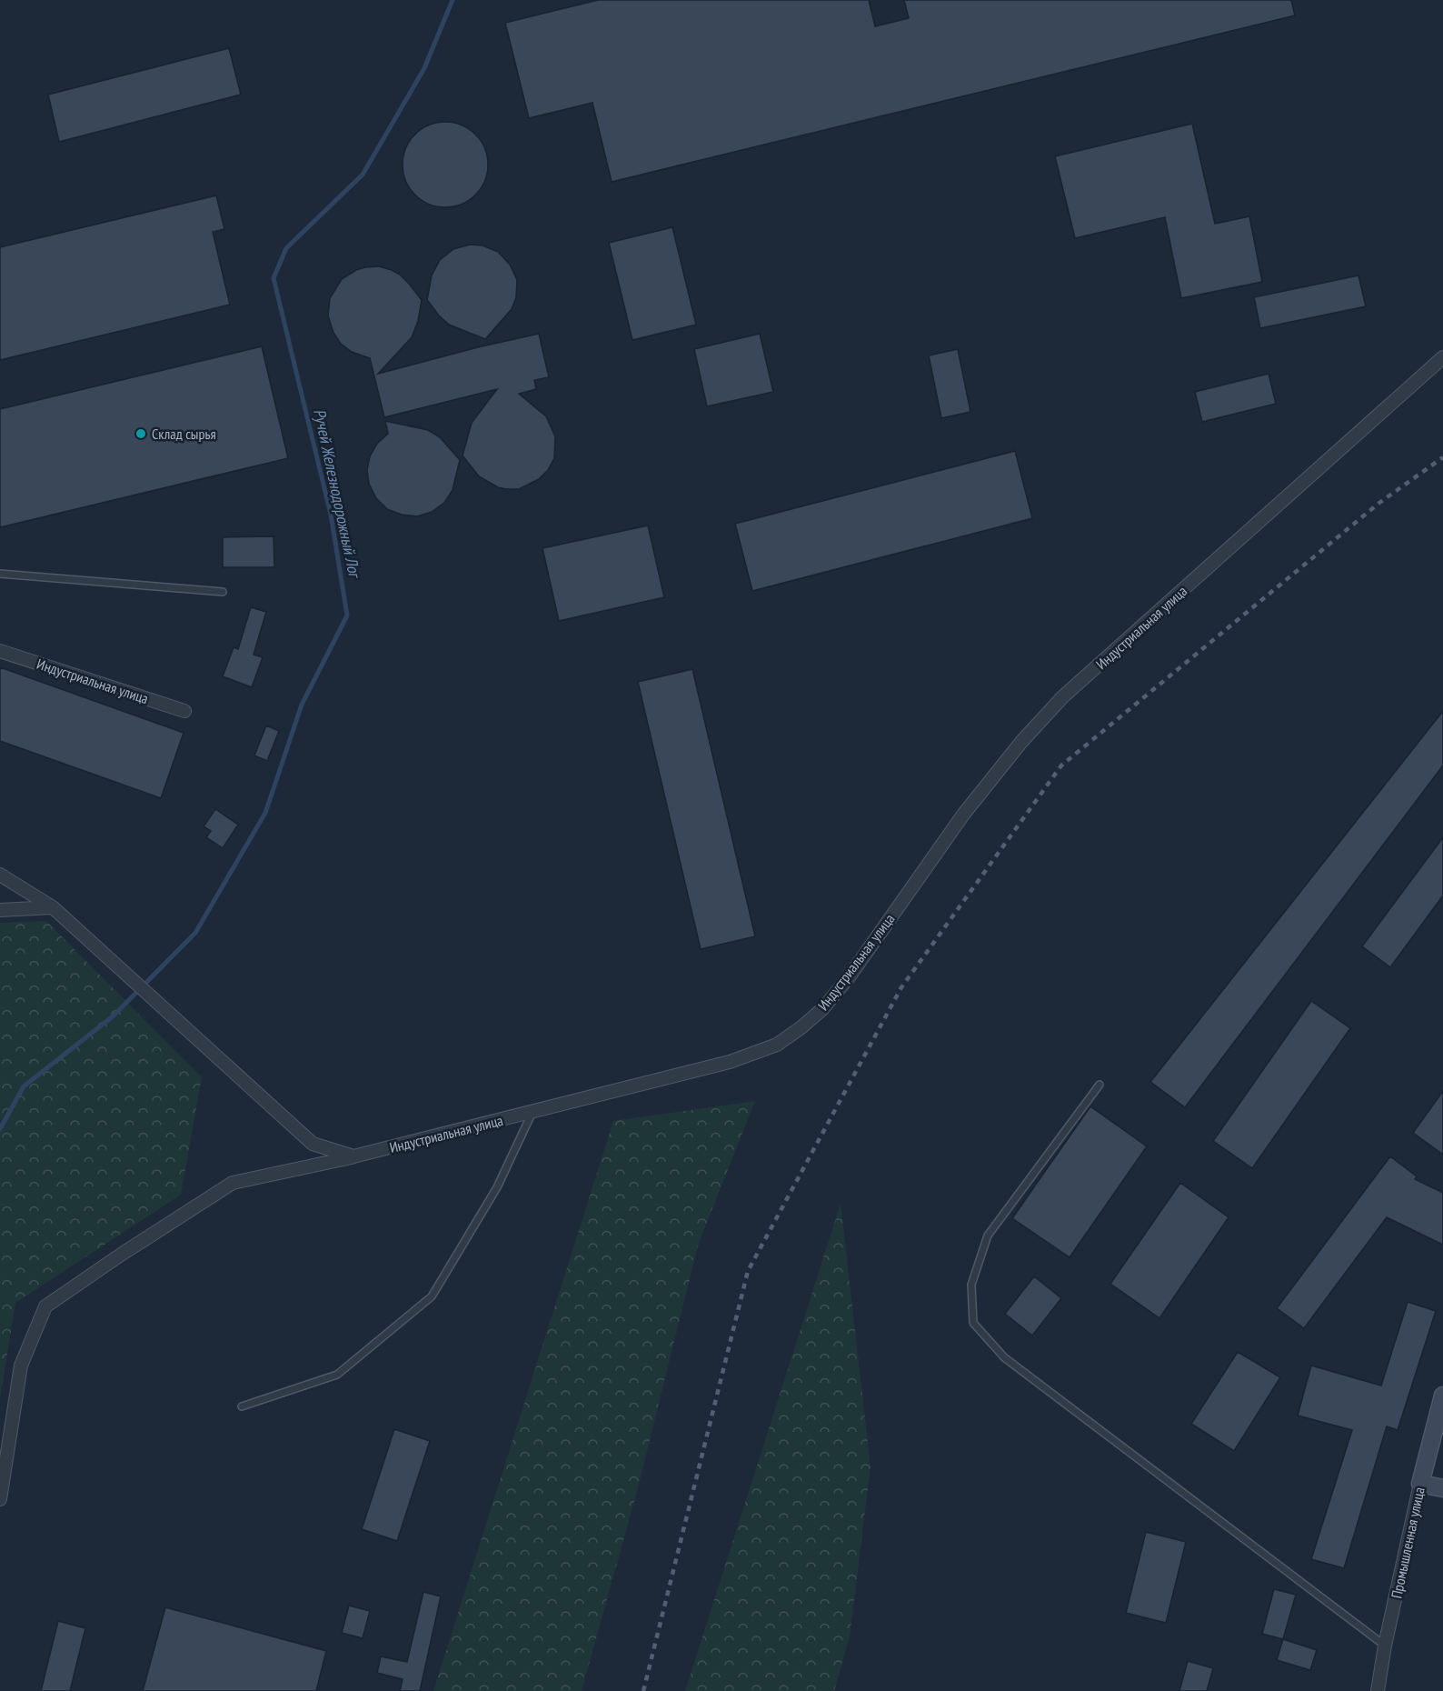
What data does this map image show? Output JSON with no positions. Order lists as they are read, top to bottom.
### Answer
{
  "streets": {
    "main road": ["Промышленная улица"],
    "street": ["Индустриальная улица"]
  },
  "water": ["Ручей Железнодорожный Лог"],
  "places": ["Склад сырья"]
}
